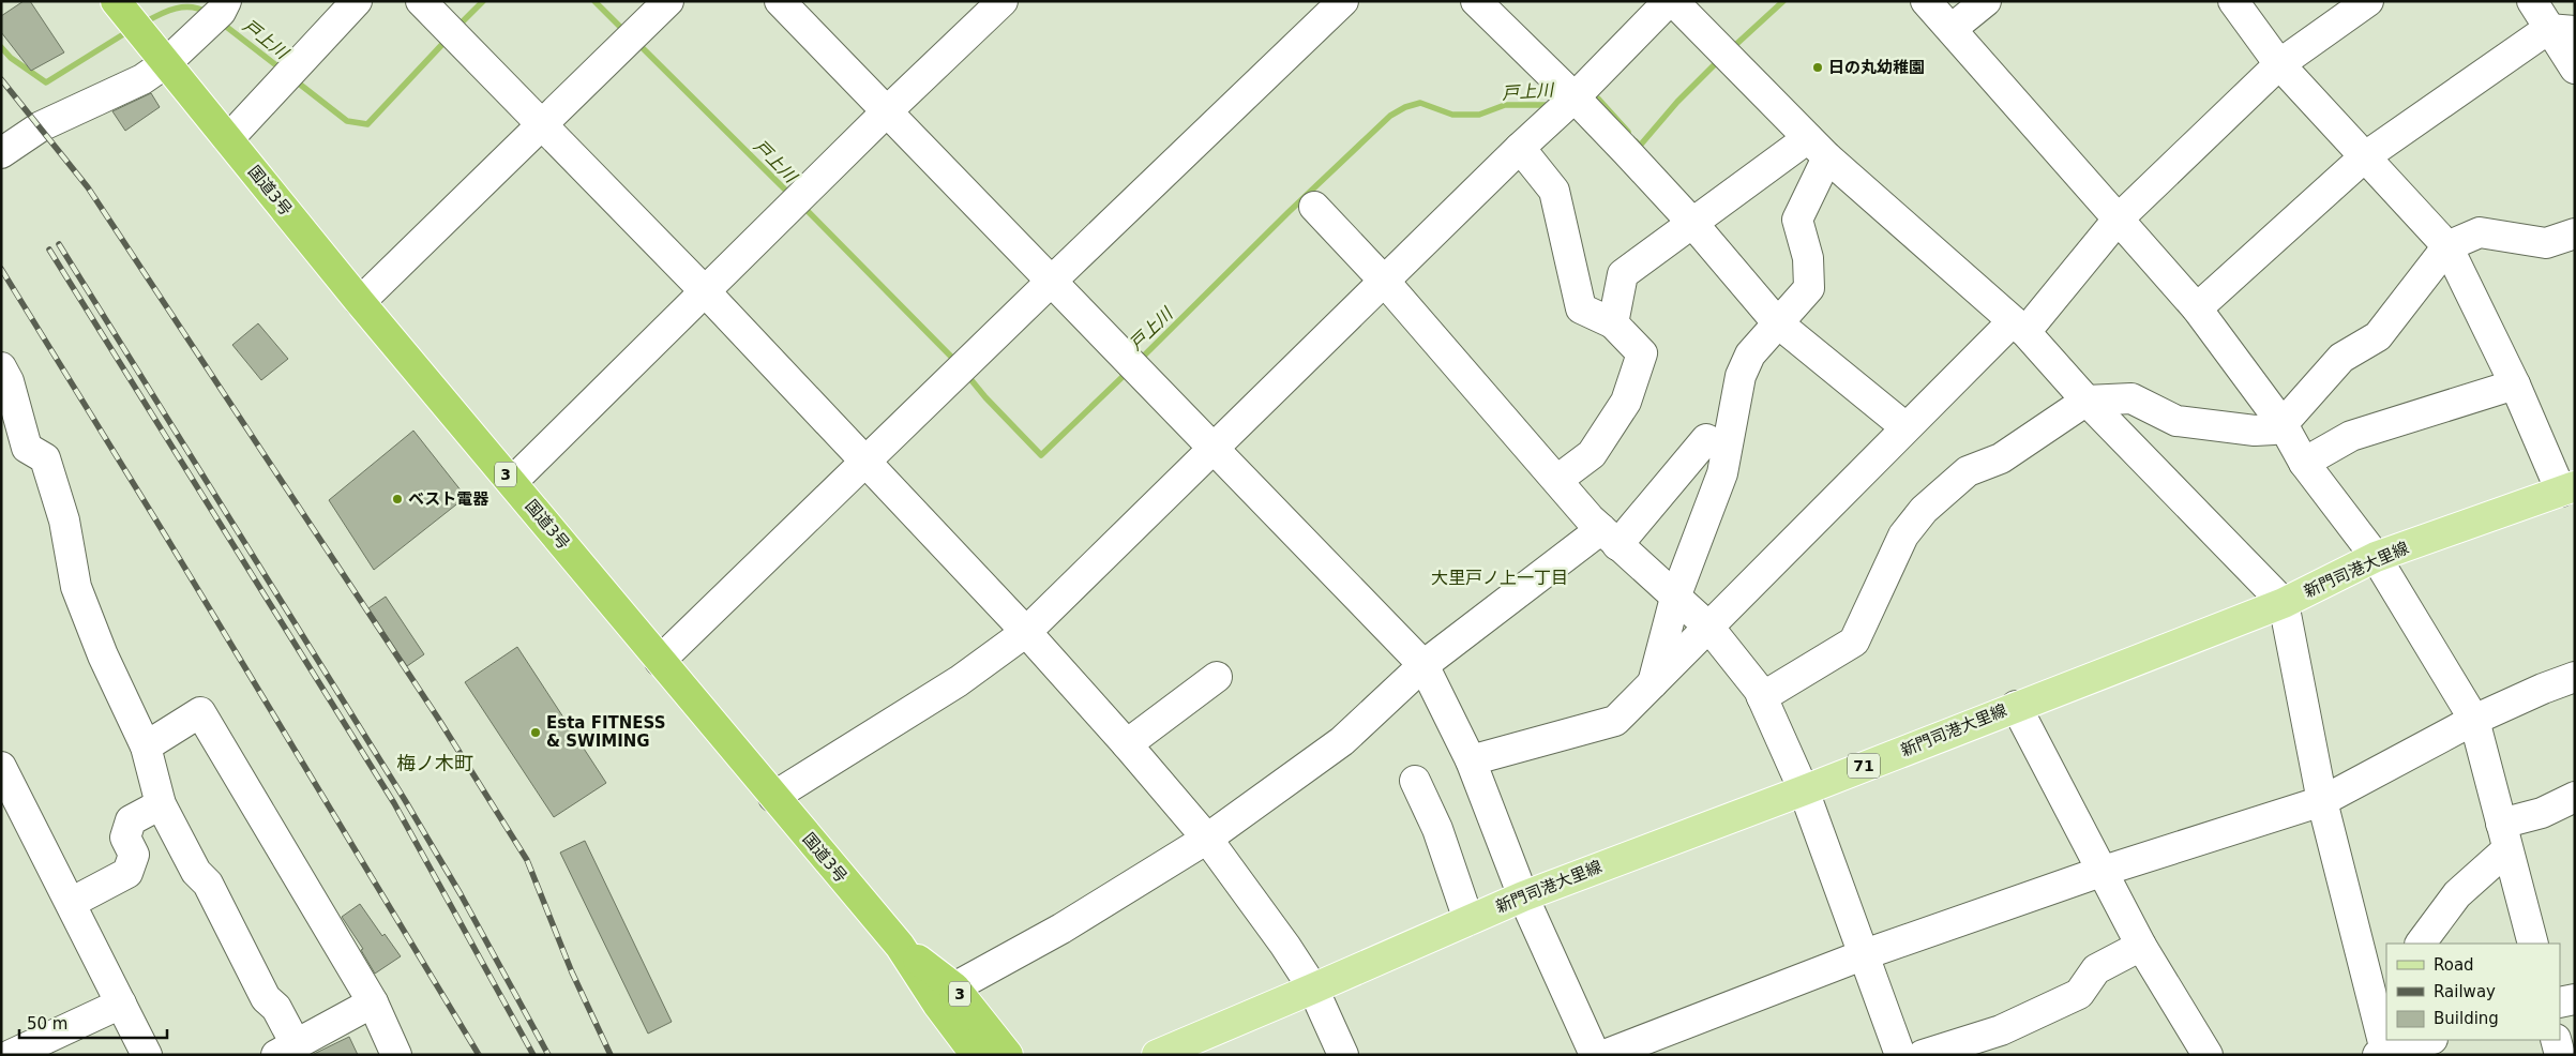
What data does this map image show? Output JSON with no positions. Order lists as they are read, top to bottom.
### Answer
{
  "streets": {
    "highway": ["国道3号", "3"],
    "main road": ["新門司港大里線", "71"]
  },
  "districts": ["大里戸ノ上一丁目", "梅ノ木町"],
  "water": ["戸上川"],
  "places": ["日の丸幼稚園", "ベスト電器", "Esta FITNESS & SWIMING"],
  "legend": ["Road", "Railway", "Building"],
  "scale_bar": "50 m"
}
